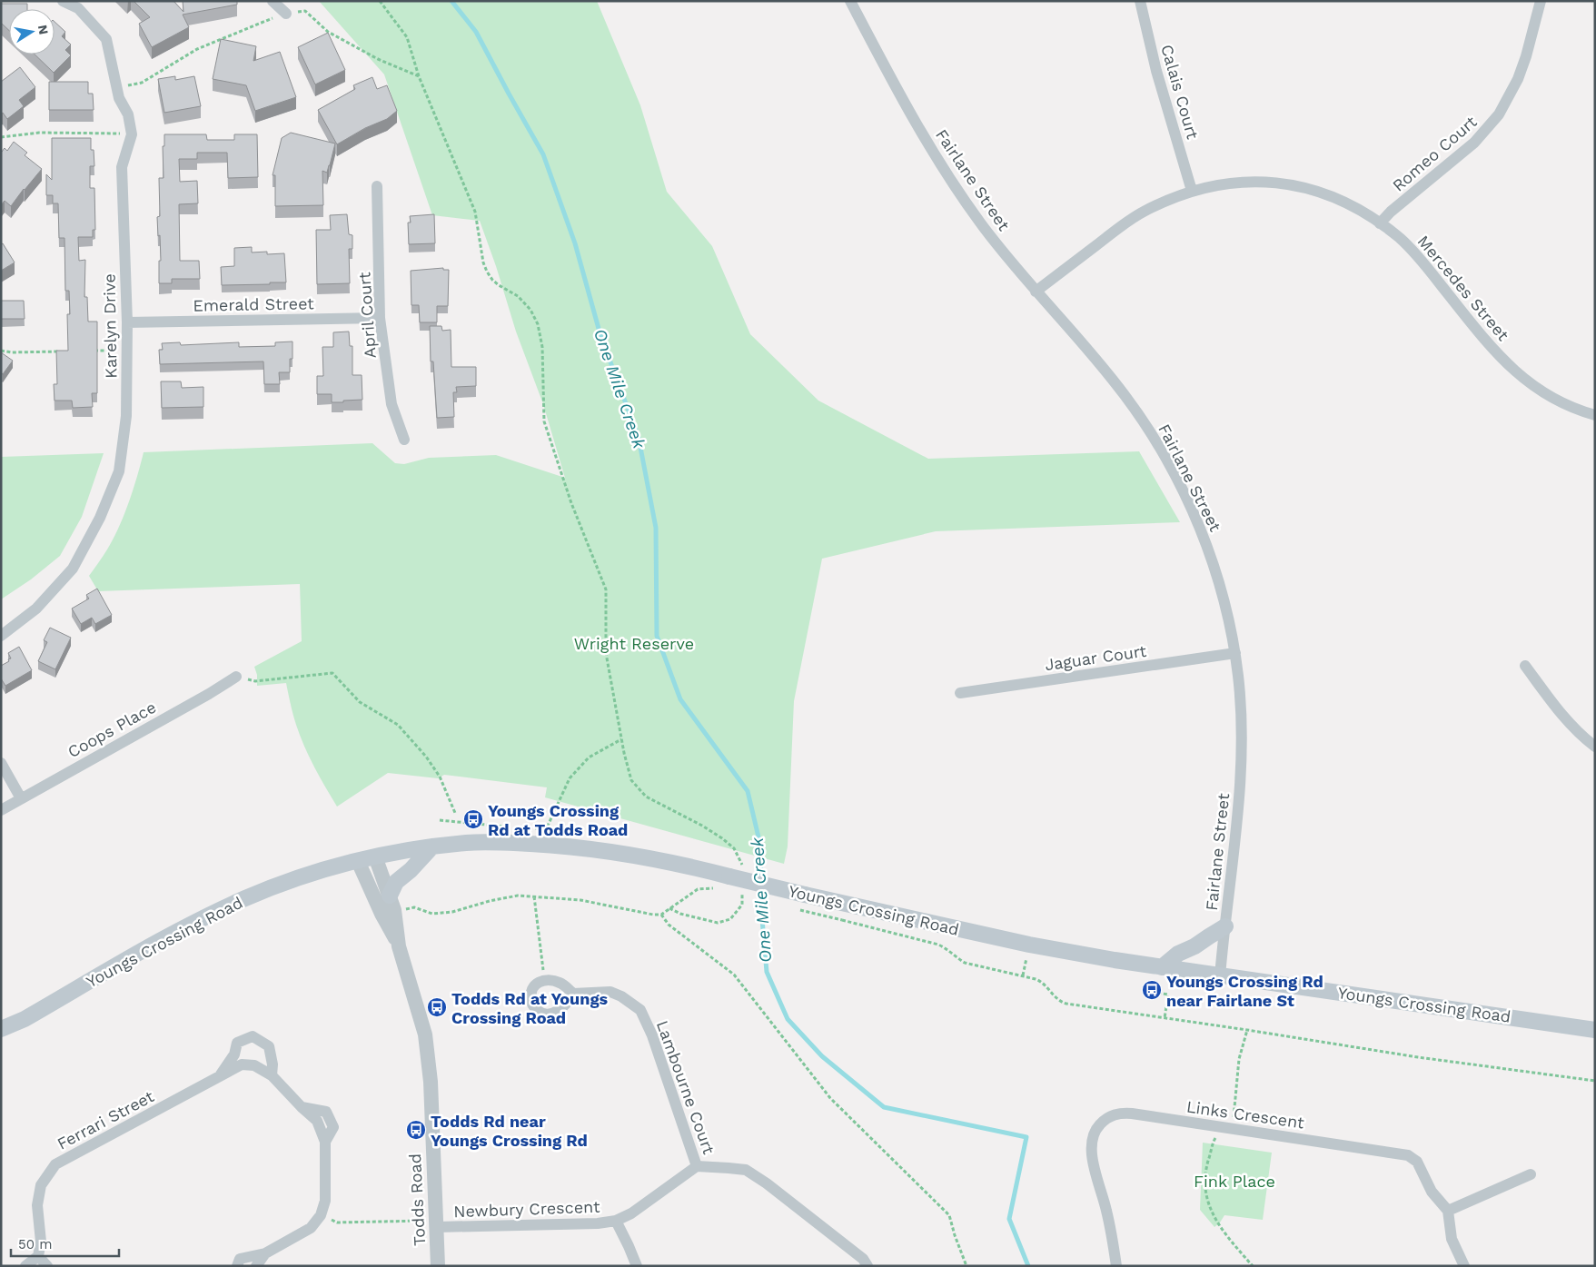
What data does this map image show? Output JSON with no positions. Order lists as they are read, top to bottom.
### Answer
{
  "streets": {
    "main road": ["Youngs Crossing Road"],
    "street": [
      "Calais Court",
      "Romeo Court",
      "Fairlane Street",
      "Mercedes Street",
      "Emerald Street",
      "April Court",
      "Karelyn Drive",
      "Jaguar Court",
      "Coops Place",
      "Lambourne Court",
      "Links Crescent",
      "Ferrari Street",
      "Todds Road",
      "Newbury Crescent"
    ]
  },
  "crossings": [
    ["Calais Court", "Mercedes Street"],
    ["Romeo Court", "Mercedes Street"],
    ["Fairlane Street", "Mercedes Street"],
    ["Fairlane Street", "Jaguar Court"],
    ["Fairlane Street", "Youngs Crossing Road"],
    ["Emerald Street", "April Court"],
    ["Emerald Street", "Karelyn Drive"],
    ["Youngs Crossing Road", "Todds Road"],
    ["Lambourne Court", "Newbury Crescent"],
    ["Todds Road", "Newbury Crescent"]
  ],
  "water": ["One Mile Creek"],
  "parks": ["Wright Reserve", "Fink Place"],
  "places": {
    "bus stop": [
      "Youngs Crossing Rd at Todds Road",
      "Youngs Crossing Rd near Fairlane St",
      "Todds Rd at Youngs Crossing Road",
      "Todds Rd near Youngs Crossing Rd"
    ]
  },
  "scale_bar": "50 m",
  "north": "right"
}
